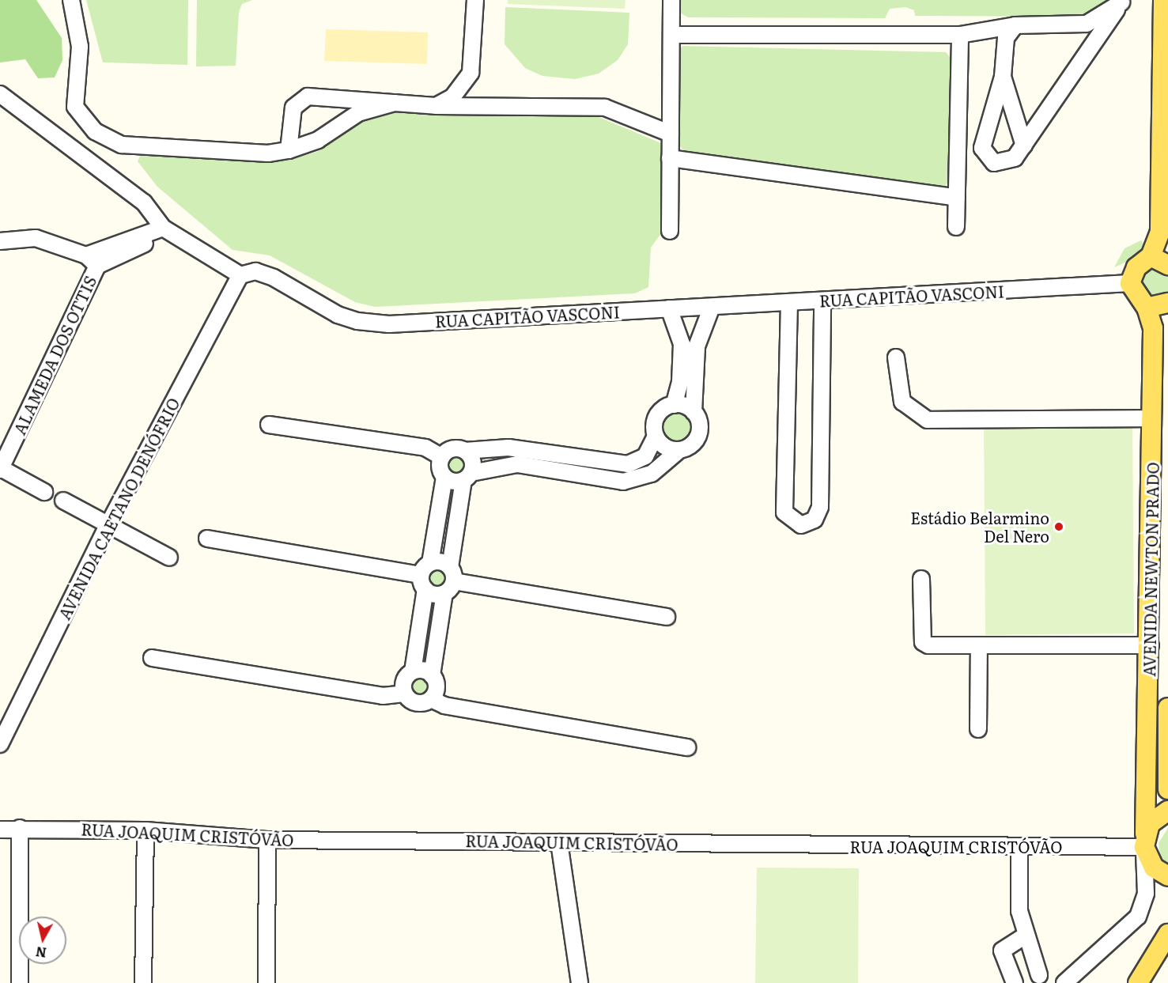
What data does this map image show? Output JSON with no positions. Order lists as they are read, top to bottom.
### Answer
{
  "streets": {
    "main road": ["AVENIDA NEWTON PRADO"],
    "street": [
      "RUA CAPITÃO VASCONI",
      "ALAMEDA DOS OTTIS",
      "AVENIDA CAETANO DENÓFRIO",
      "RUA JOAQUIM CRISTÓVÃO"
    ]
  },
  "crossings": [
    ["RUA CAPITÃO VASCONI", "AVENIDA CAETANO DENÓFRIO"],
    ["RUA CAPITÃO VASCONI", "AVENIDA NEWTON PRADO"],
    ["AVENIDA NEWTON PRADO", "RUA JOAQUIM CRISTÓVÃO"]
  ],
  "places": ["Estádio Belarmino Del Nero"],
  "north": "bottom"
}
